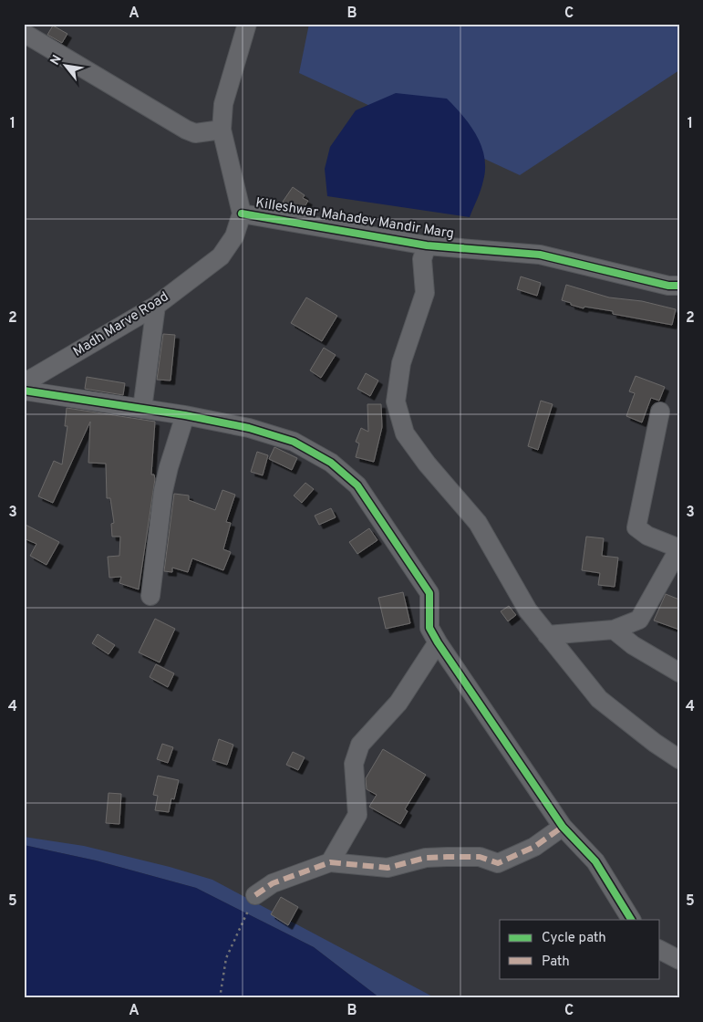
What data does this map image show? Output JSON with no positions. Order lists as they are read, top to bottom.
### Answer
{
  "streets": {
    "street": ["Killeshwar Mahadev Mandir Marg", "Madh Marve Road"]
  },
  "crossings": [
    ["Killeshwar Mahadev Mandir Marg", "Madh Marve Road"]
  ],
  "legend": ["Cycle path", "Path"],
  "north": "top left",
  "grid": {
    "columns": ["A", "B", "C"],
    "rows": [
      "1",
      "2",
      "3",
      "4",
      "5"
    ]
  }
}
